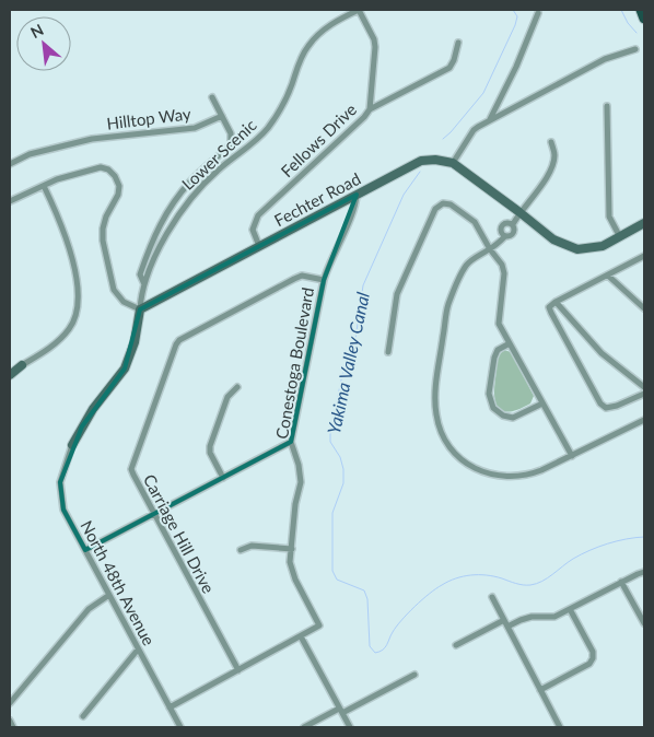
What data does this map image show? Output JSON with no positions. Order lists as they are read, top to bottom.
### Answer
{
  "streets": {
    "street": [
      "Hilltop Way",
      "Fellows Drive",
      "Lower Scenic",
      "Fechter Road",
      "Conestoga Boulevard",
      "Carriage Hill Drive",
      "North 48th Avenue"
    ]
  },
  "crossings": [
    ["Fellows Drive", "Lower Scenic"],
    ["Fellows Drive", "Fechter Road"],
    ["Lower Scenic", "Fechter Road"],
    ["Fechter Road", "Conestoga Boulevard"],
    ["Conestoga Boulevard", "Carriage Hill Drive"],
    ["Conestoga Boulevard", "North 48th Avenue"]
  ],
  "water": ["Yakima Valley Canal"],
  "north": "top left"
}
